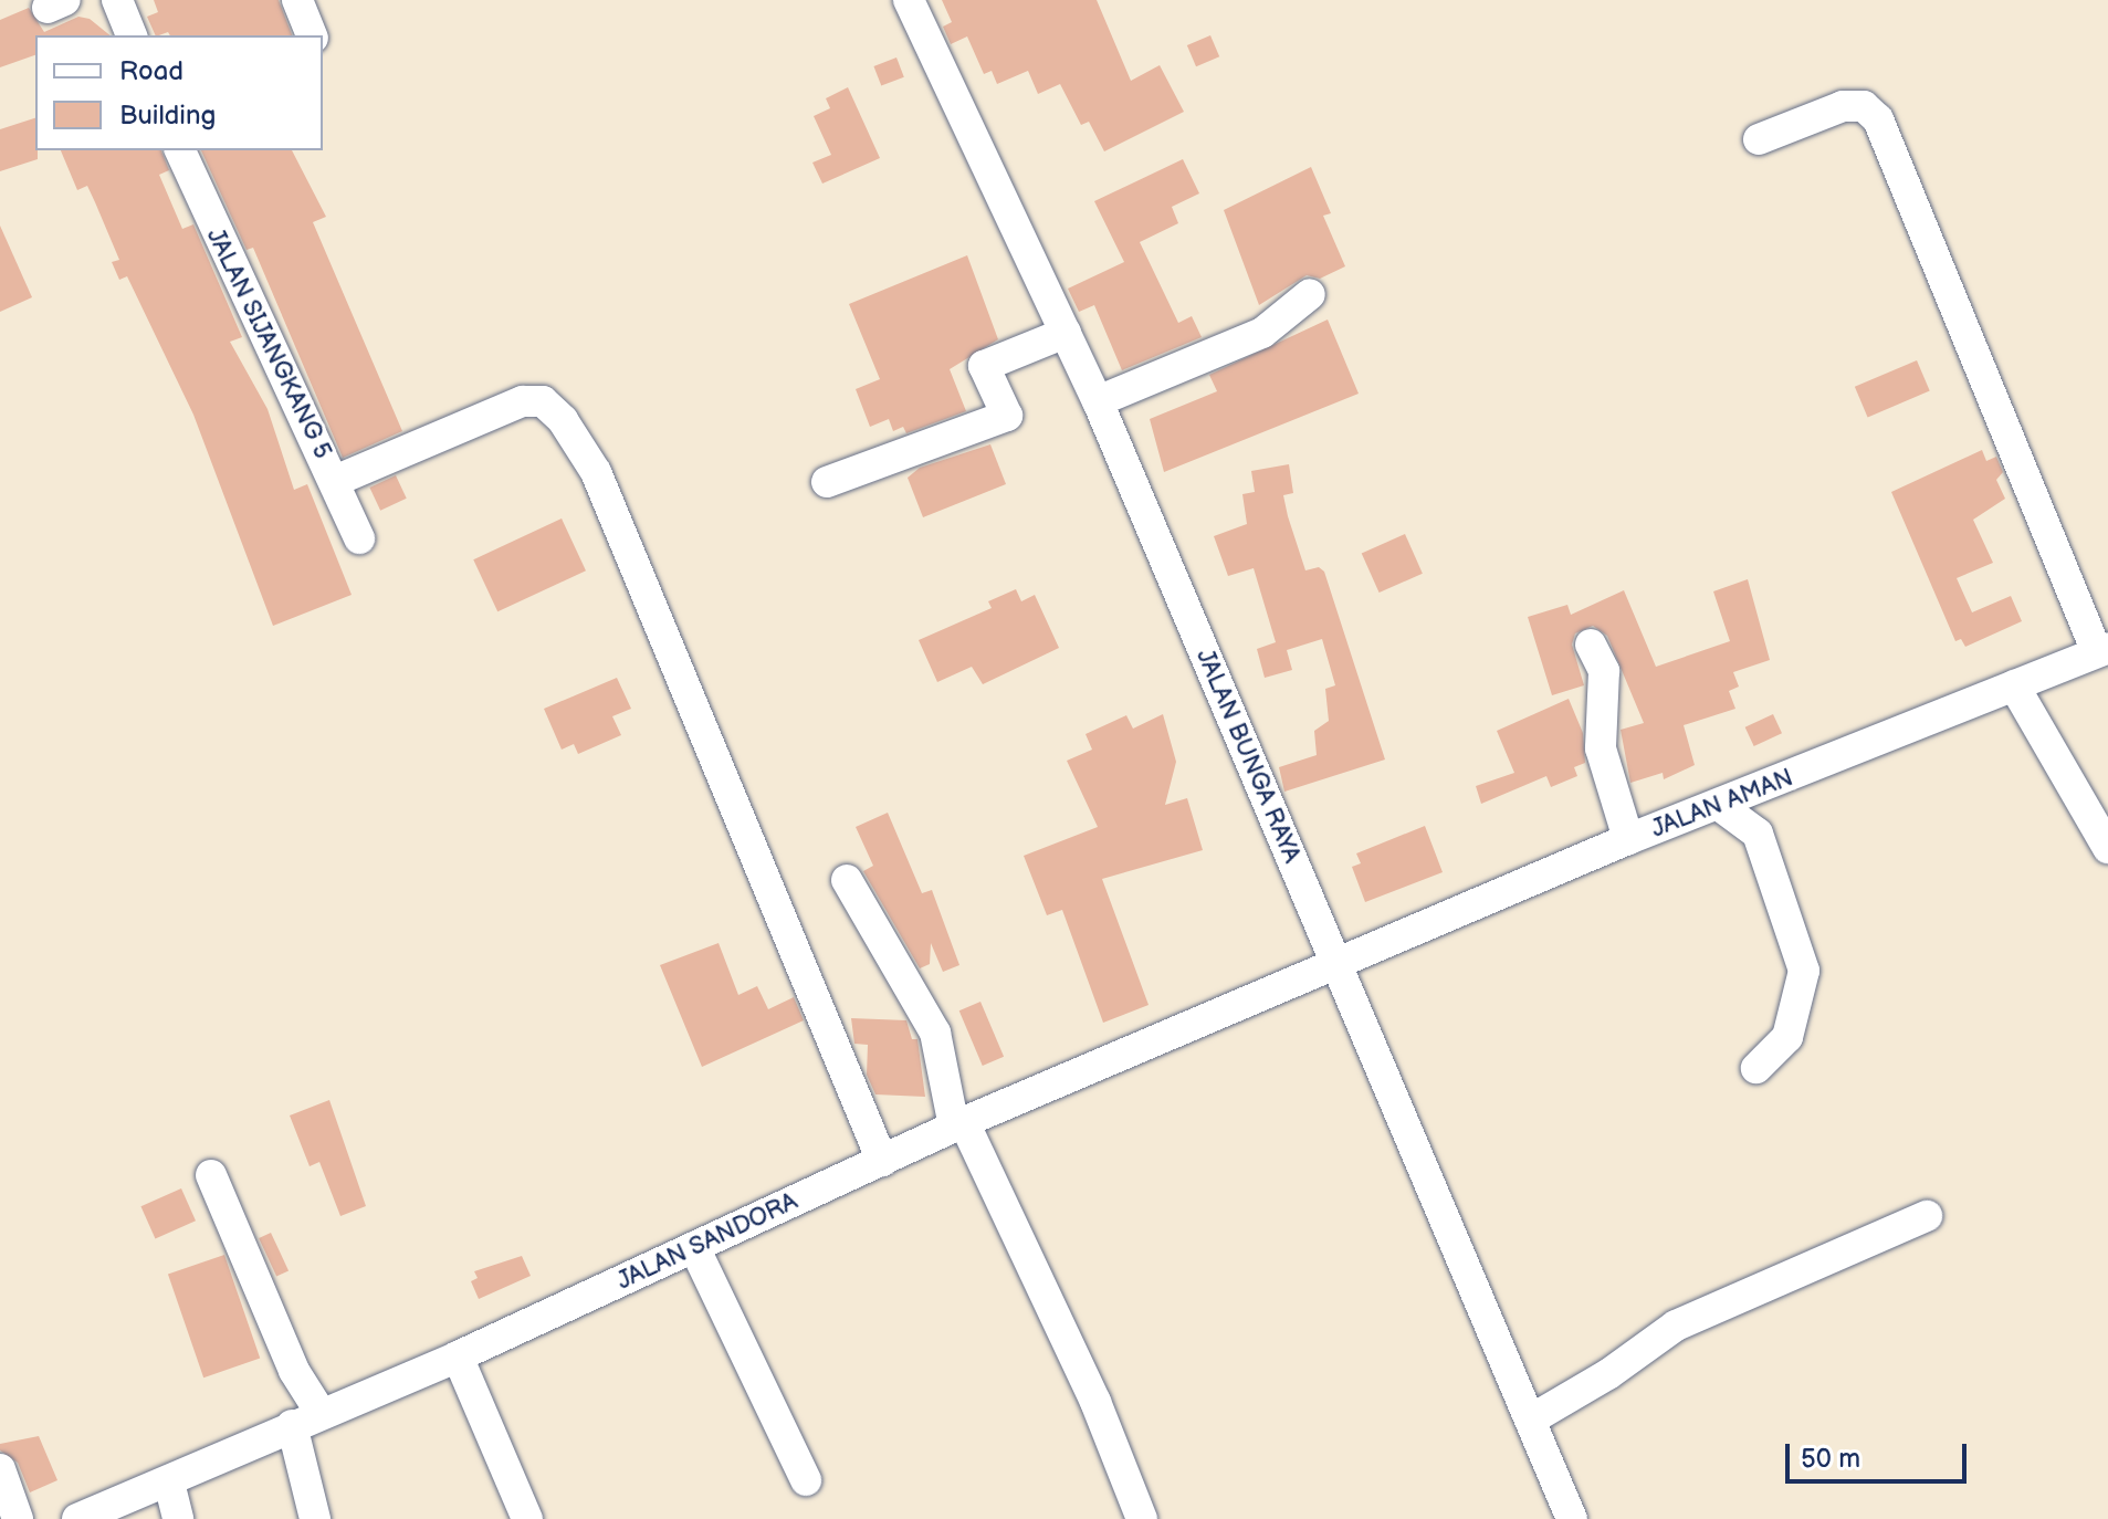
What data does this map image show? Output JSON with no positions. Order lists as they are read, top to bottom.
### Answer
{
  "streets": {
    "street": [
      "JALAN SIJANGKANG 5",
      "JALAN BUNGA RAYA",
      "JALAN AMAN",
      "JALAN SANDORA"
    ]
  },
  "crossings": [
    ["JALAN BUNGA RAYA", "JALAN AMAN"],
    ["JALAN BUNGA RAYA", "JALAN SANDORA"],
    ["JALAN AMAN", "JALAN SANDORA"]
  ],
  "legend": ["Road", "Building"],
  "scale_bar": "50 m"
}
